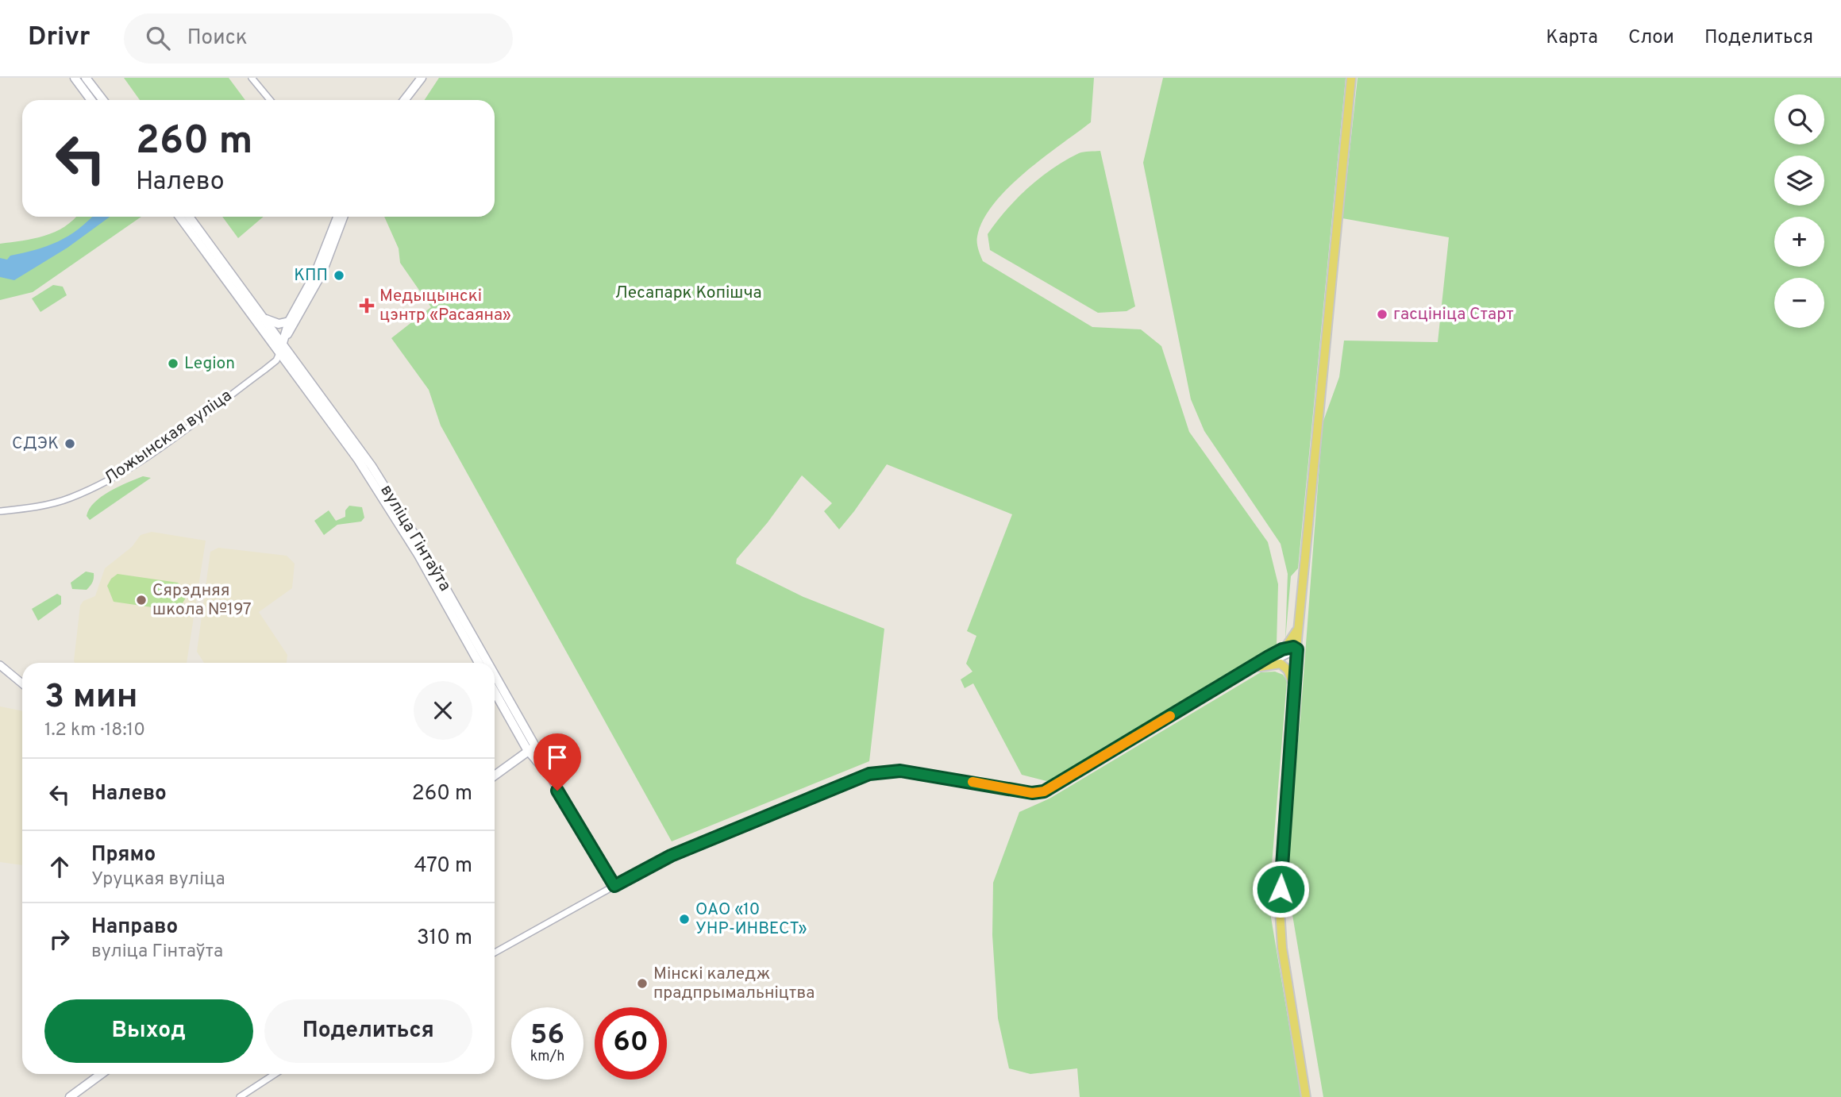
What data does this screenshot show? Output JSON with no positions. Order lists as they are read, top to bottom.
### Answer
{
  "streets": {
    "main road": ["Ложынская вуліца", "вуліца Гінтаўта"]
  },
  "crossings": [
    ["Ложынская вуліца", "вуліца Гінтаўта"]
  ],
  "parks": ["Лесапарк Копішча"],
  "places": {
    "other": [
      "КПП",
      "гасцініца Старт",
      "Legion",
      "СДЭК",
      "Сярэдняя школа №197",
      "ОАО «10 УНР-ИНВЕСТ»",
      "Мінскі каледж прадпрымальніцтва"
    ],
    "health": ["Медыцынскі цэнтр «Расаяна»"]
  },
  "page": {
    "header": "Drivr",
    "search": "Поиск",
    "nav": ["Карта", "Слои", "Поделиться"],
    "map_buttons": ["+", "−"],
    "turn": ["260 m", "Налево"],
    "heading": ["3 мин", "1.2 km · 18:10"],
    "list": [
      {
        "name": "Налево",
        "value": "260 m"
      },
      {
        "name": "Прямо",
        "note": "Уруцкая вуліца",
        "value": "470 m"
      },
      {
        "name": "Направо",
        "note": "вуліца Гінтаўта",
        "value": "310 m"
      }
    ],
    "buttons": ["Выход", "Поделиться"],
    "speed": "56 km/h",
    "limit": "60"
  }
}
